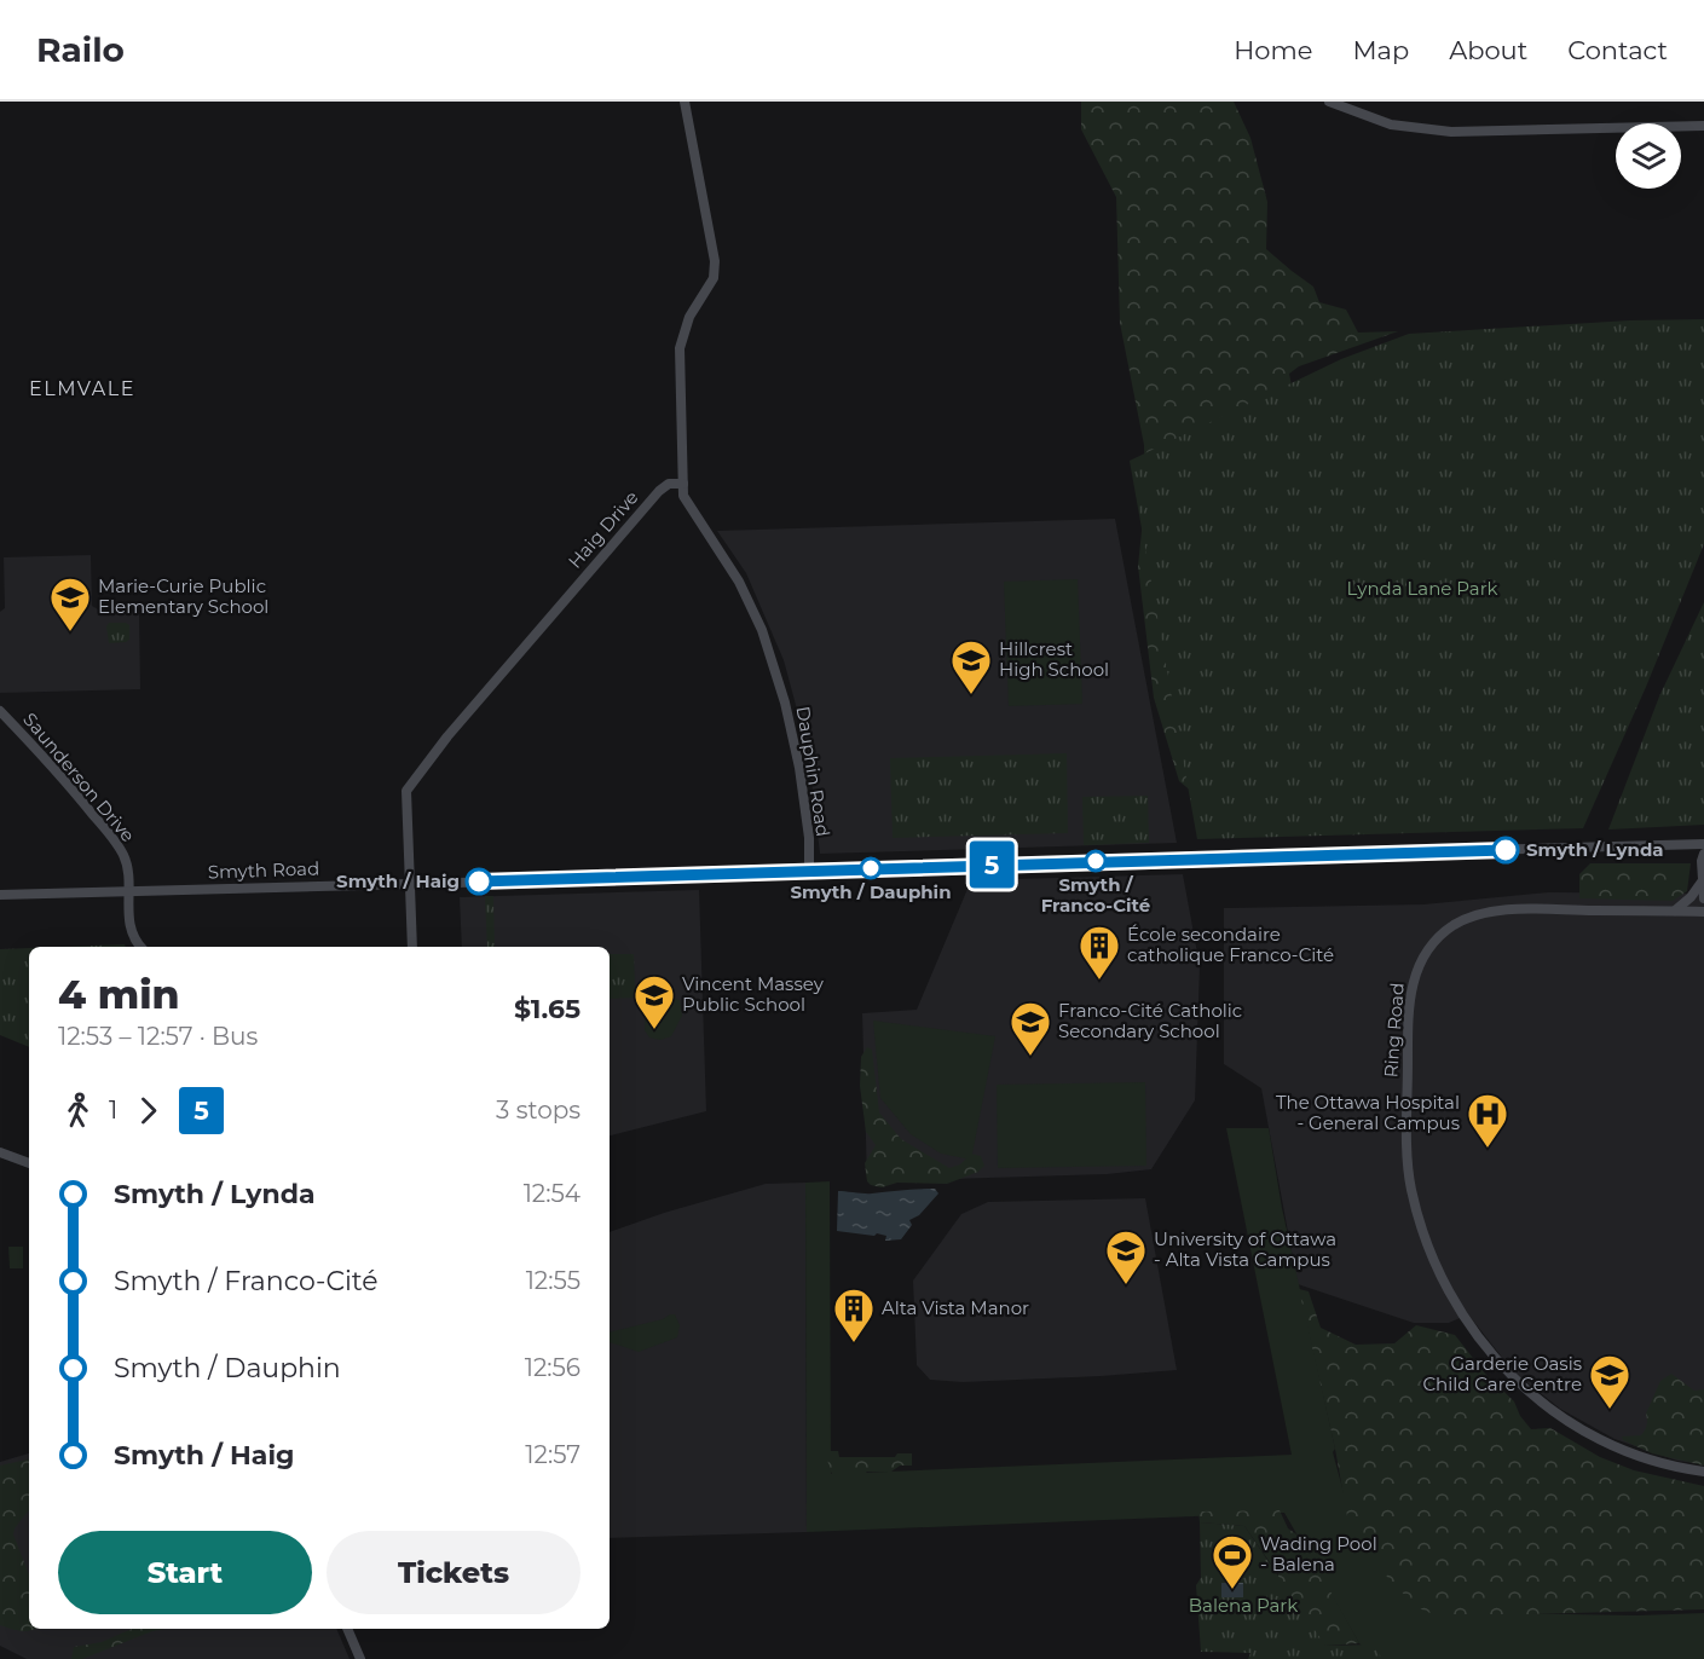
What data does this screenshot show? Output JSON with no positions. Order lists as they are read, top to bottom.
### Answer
{
  "streets": {
    "street": [
      "Haig Drive",
      "Dauphin Road",
      "Saunderson Drive",
      "Smyth Road",
      "Ring Road"
    ]
  },
  "crossings": [
    ["Haig Drive", "Dauphin Road"],
    ["Haig Drive", "Smyth Road"],
    ["Dauphin Road", "Smyth Road"],
    ["Saunderson Drive", "Smyth Road"]
  ],
  "districts": ["ELMVALE"],
  "parks": ["Lynda Lane Park", "Balena Park"],
  "places": {
    "school or university": [
      "Marie-Curie Public Elementary School",
      "Hillcrest High School",
      "Vincent Massey Public School",
      "Franco-Cité Catholic Secondary School",
      "University of Ottawa - Alta Vista Campus",
      "Garderie Oasis Child Care Centre"
    ],
    "other": [
      "Smyth / Lynda",
      "Smyth / Franco-Cité",
      "Smyth / Dauphin",
      "Smyth / Haig"
    ],
    "building": ["École secondaire catholique Franco-Cité", "Alta Vista Manor"],
    "hospital": ["The Ottawa Hospital - General Campus"],
    "sports": ["Wading Pool - Balena"]
  },
  "lines": ["bus line 5"],
  "page": {
    "header": "Railo",
    "nav": [
      "Home",
      "Map",
      "About",
      "Contact"
    ],
    "on_map": "5",
    "heading": ["4 min", "12:53 – 12:57 · Bus", "$1.65"],
    "legs": ["1", "5", "3 stops"],
    "list": [
      {
        "name": "Smyth / Lynda",
        "value": "12:54"
      },
      {
        "name": "Smyth / Franco-Cité",
        "value": "12:55"
      },
      {
        "name": "Smyth / Dauphin",
        "value": "12:56"
      },
      {
        "name": "Smyth / Haig",
        "value": "12:57"
      }
    ],
    "buttons": ["Start", "Tickets"]
  }
}
